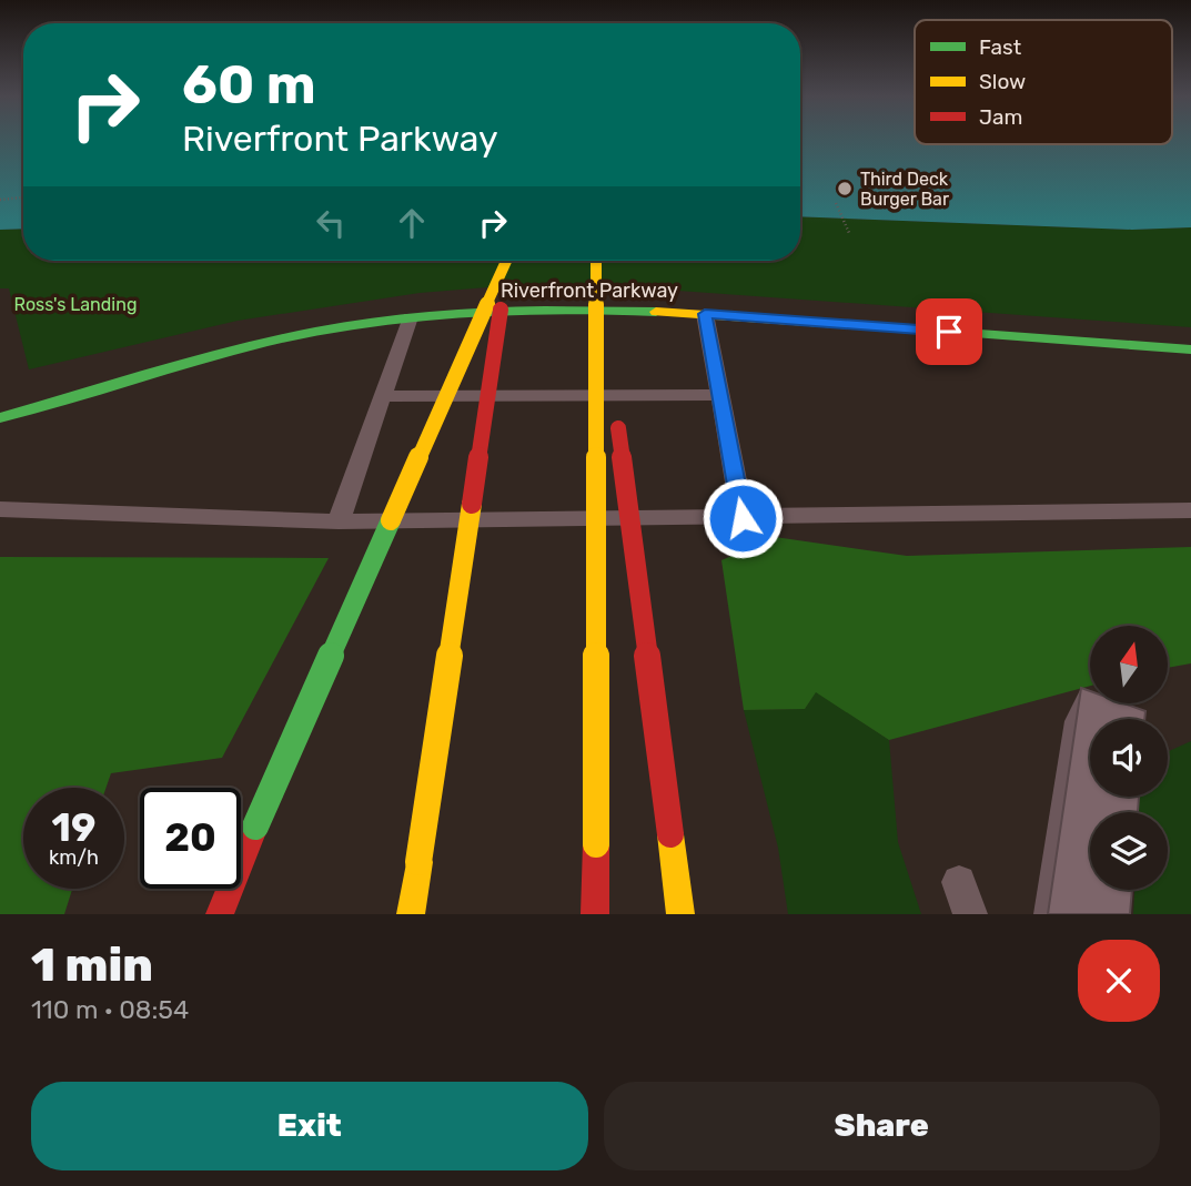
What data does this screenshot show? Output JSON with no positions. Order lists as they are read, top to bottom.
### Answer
{
  "streets": {
    "main road": ["Riverfront Parkway"]
  },
  "parks": ["Ross's Landing"],
  "places": ["Third Deck Burger Bar"],
  "legend": ["Fast", "Slow", "Jam"],
  "north": "top",
  "page": {
    "turn": ["60 m", "Riverfront Parkway"],
    "speed": "19 km/h",
    "limit": "20",
    "heading": ["1 min", "110 m · 08:54"],
    "buttons": ["Exit", "Share"]
  }
}
